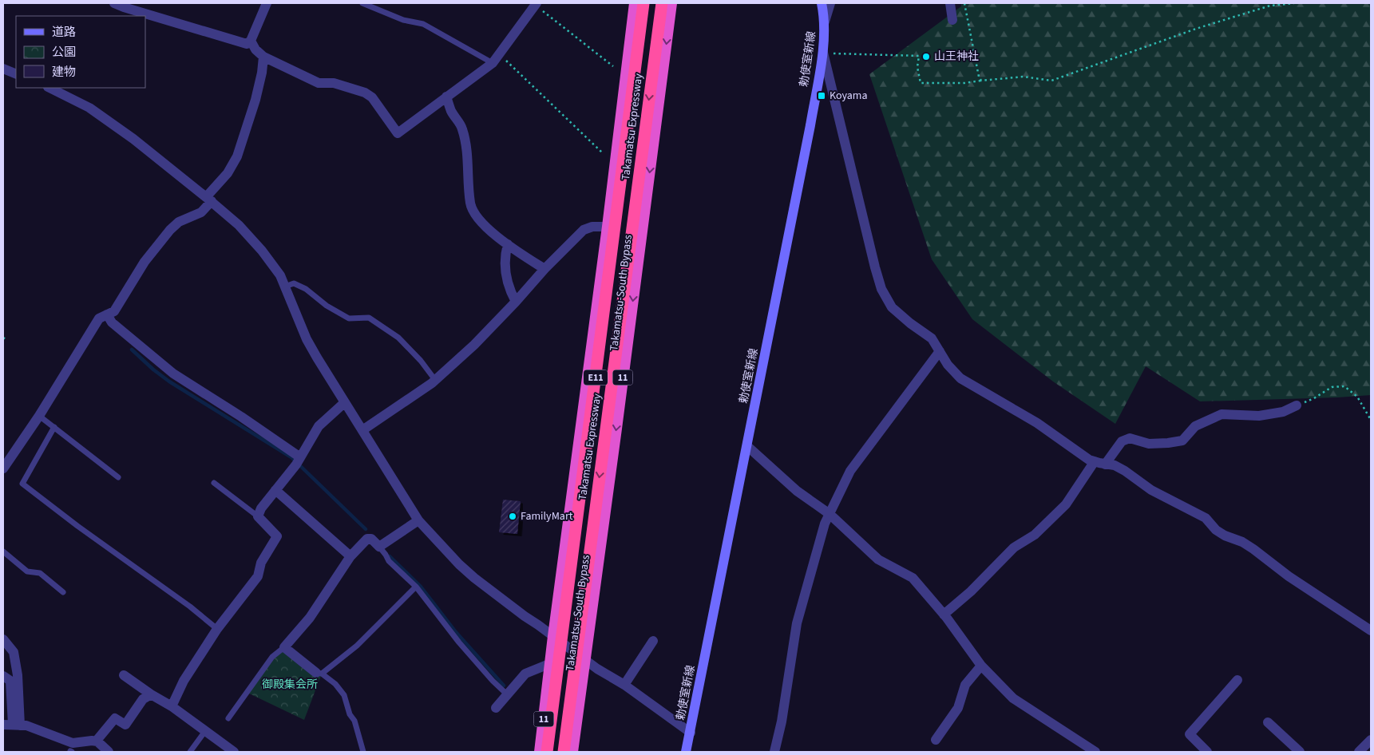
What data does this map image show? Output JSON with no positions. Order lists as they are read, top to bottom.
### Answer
{
  "streets": {
    "highway": [
      "Takamatsu Expressway",
      "Takamatsu-South Bypass",
      "E11",
      "11"
    ],
    "main road": ["勅使室新線"]
  },
  "parks": ["御殿集会所"],
  "places": {
    "other": ["山王神社", "FamilyMart"],
    "transit": ["Koyama"]
  },
  "legend": ["道路", "公園", "建物"]
}
